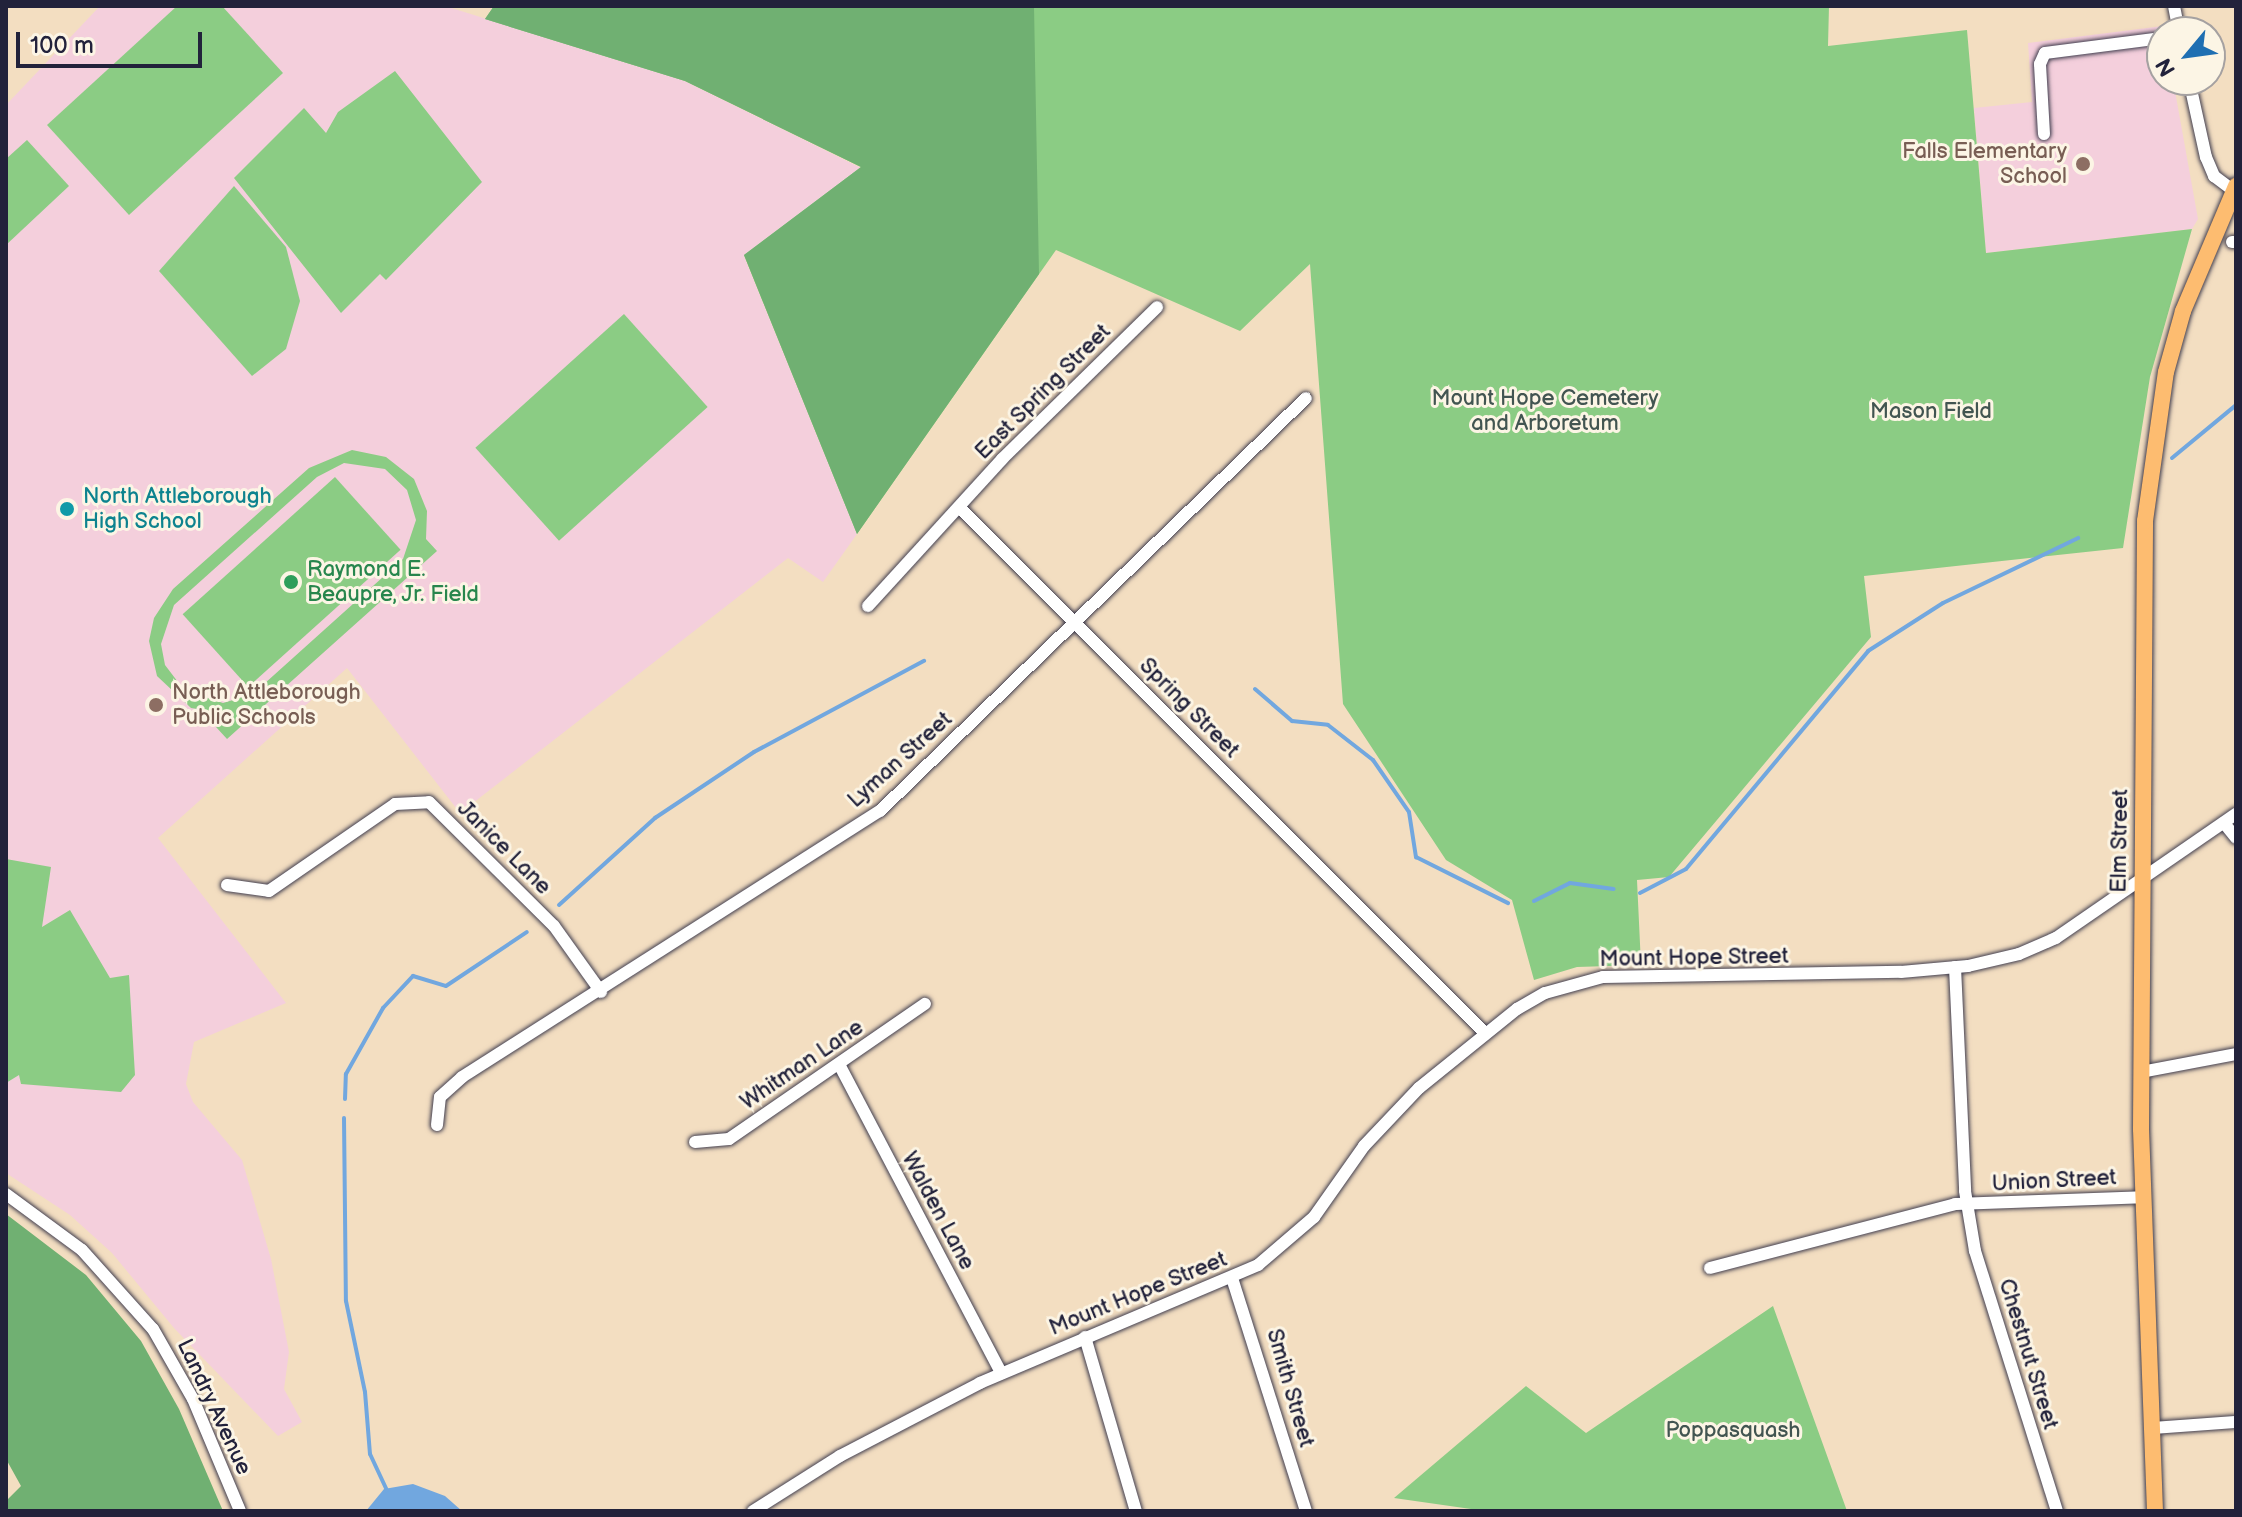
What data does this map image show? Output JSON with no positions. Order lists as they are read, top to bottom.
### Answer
{
  "streets": {
    "main road": ["Elm Street"],
    "street": [
      "East Spring Street",
      "Spring Street",
      "Lyman Street",
      "Janice Lane",
      "Mount Hope Street",
      "Whitman Lane",
      "Union Street",
      "Walden Lane",
      "Chestnut Street",
      "Smith Street",
      "Landry Avenue"
    ]
  },
  "crossings": [
    ["East Spring Street", "Spring Street"],
    ["Spring Street", "Lyman Street"],
    ["Spring Street", "Mount Hope Street"],
    ["Lyman Street", "Janice Lane"],
    ["Elm Street", "Mount Hope Street"],
    ["Elm Street", "Union Street"],
    ["Mount Hope Street", "Walden Lane"],
    ["Mount Hope Street", "Chestnut Street"],
    ["Mount Hope Street", "Smith Street"],
    ["Whitman Lane", "Walden Lane"],
    ["Union Street", "Chestnut Street"]
  ],
  "parks": ["Mount Hope Cemetery and Arboretum", "Mason Field", "Poppasquash"],
  "places": [
    "Falls Elementary School",
    "North Attleborough High School",
    "Raymond E. Beaupre, Jr. Field",
    "North Attleborough Public Schools"
  ],
  "scale_bar": "100 m",
  "north": "bottom left"
}
